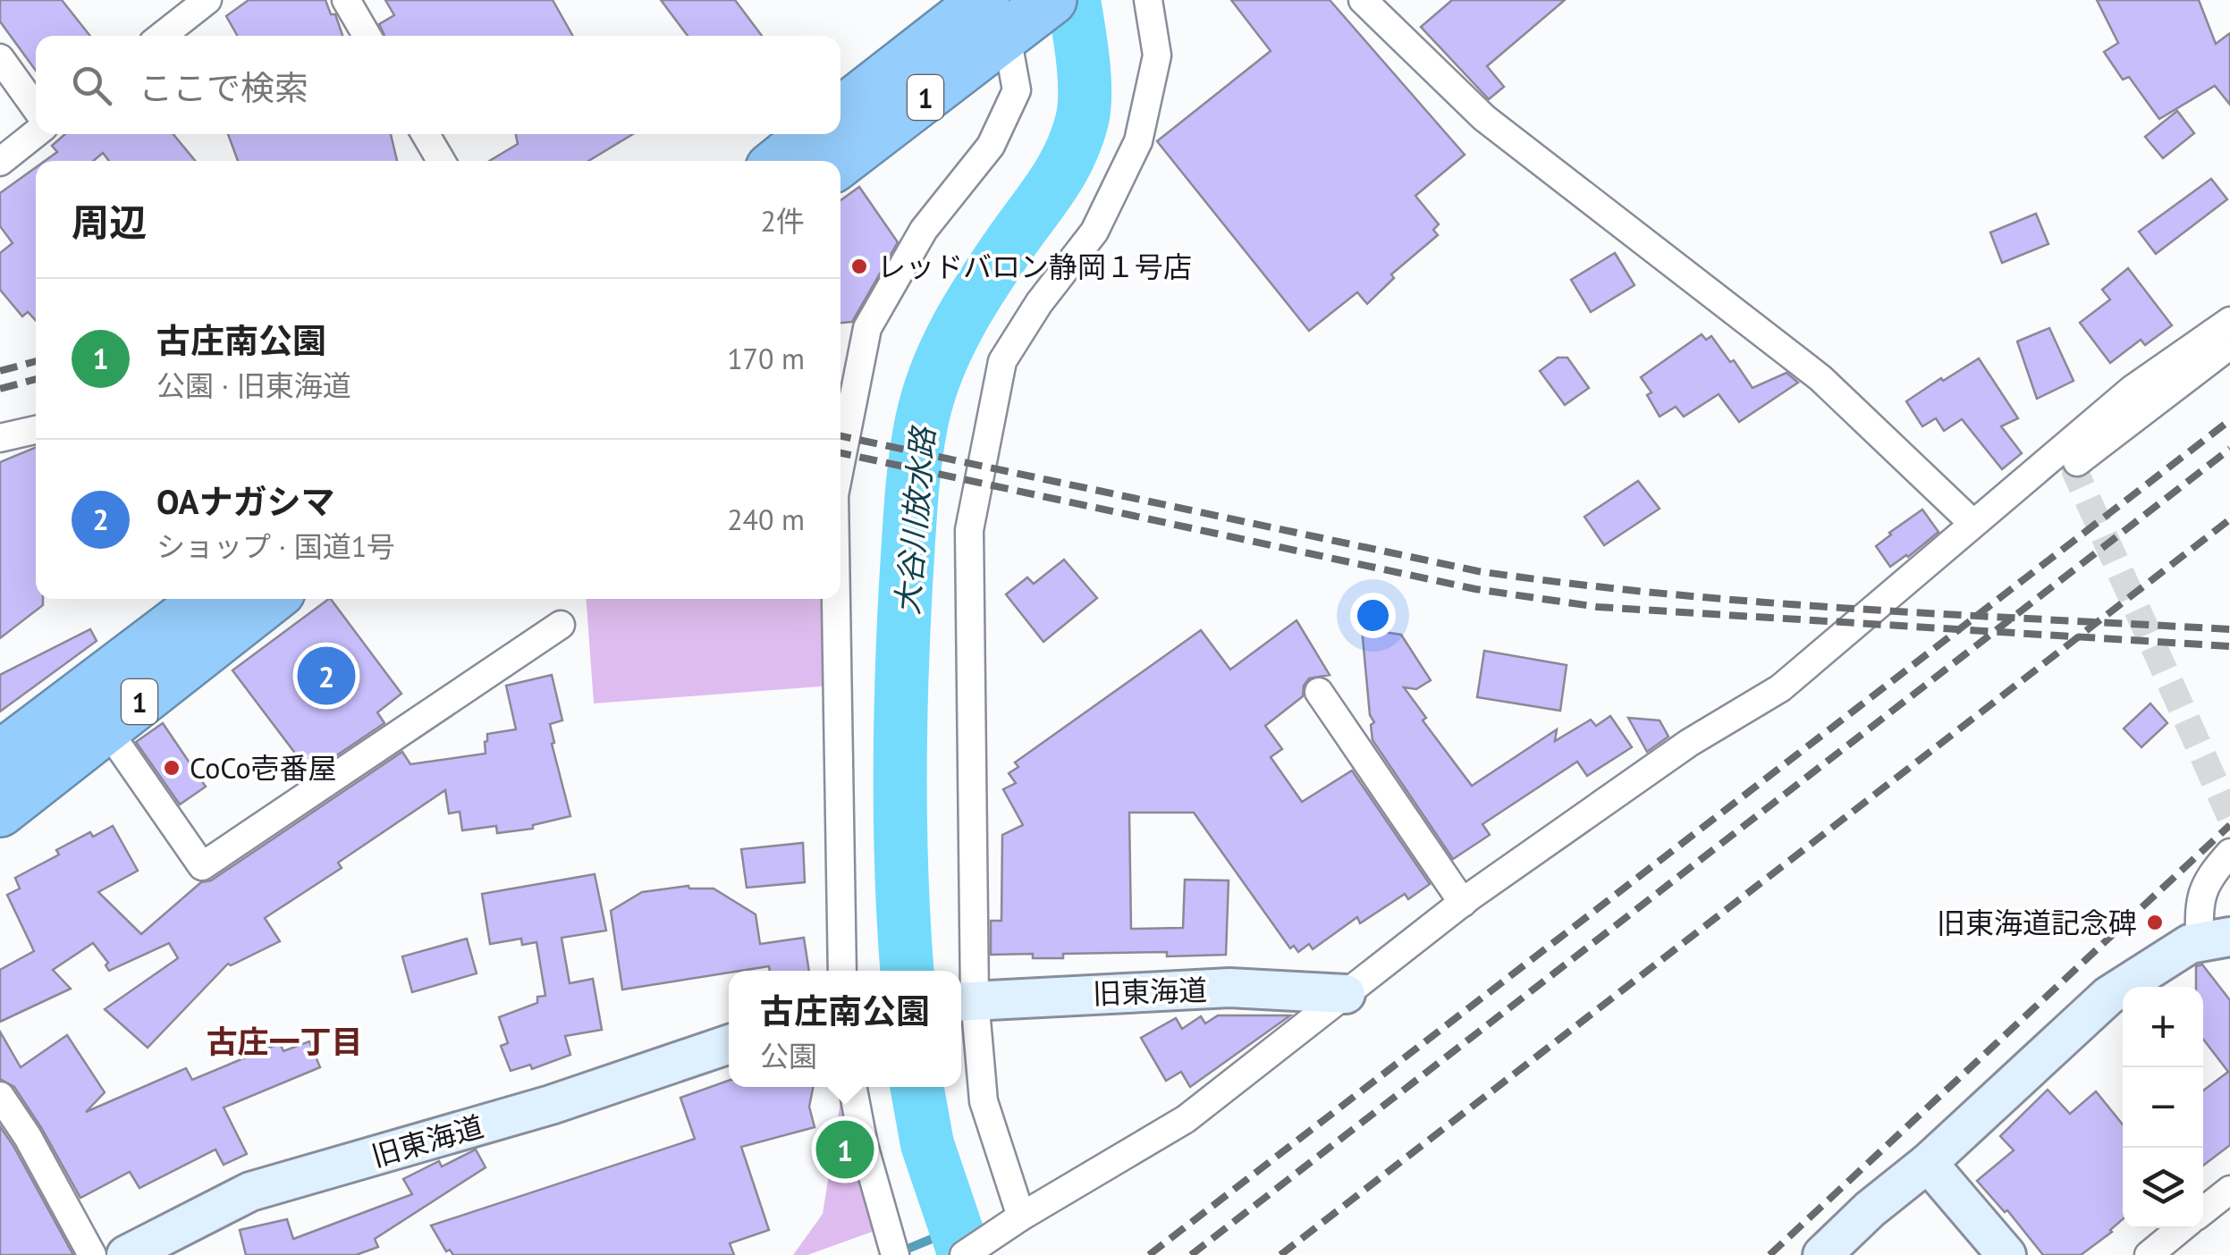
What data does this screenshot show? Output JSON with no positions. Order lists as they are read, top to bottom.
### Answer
{
  "streets": {
    "highway": ["1"],
    "street": ["旧東海道"]
  },
  "districts": ["古庄一丁目"],
  "water": ["大谷川放水路"],
  "places": ["レッドバロン静岡１号店", "CoCo壱番屋", "旧東海道記念碑"],
  "page": {
    "search": "ここで検索",
    "heading": ["周辺", "2件"],
    "list": [
      {
        "mark": "1",
        "name": "古庄南公園",
        "note": "公園 · 旧東海道",
        "value": "170 m"
      },
      {
        "mark": "2",
        "name": "OAナガシマ",
        "note": "ショップ · 国道1号",
        "value": "240 m"
      }
    ],
    "pins": ["2", "1"],
    "popup": ["古庄南公園", "公園"],
    "map_buttons": ["+", "−"]
  }
}
